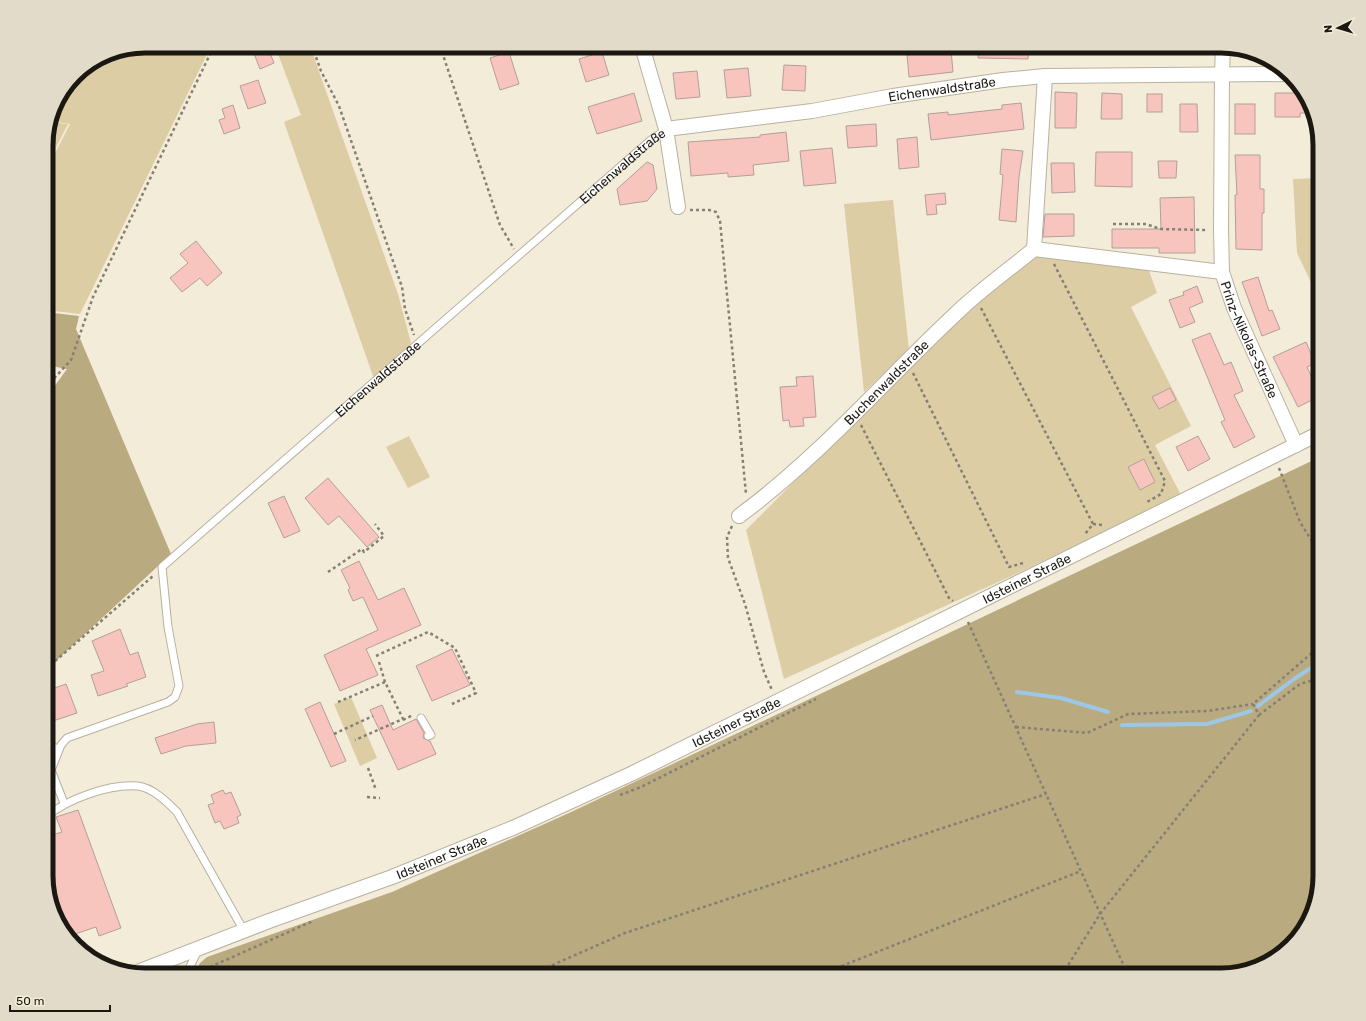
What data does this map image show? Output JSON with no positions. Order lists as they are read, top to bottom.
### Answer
{
  "streets": {
    "street": [
      "Eichenwaldstraße",
      "Prinz-Nikolas-Straße",
      "Buchenwaldstraße",
      "Idsteiner Straße"
    ]
  },
  "crossings": [
    ["Eichenwaldstraße", "Prinz-Nikolas-Straße"],
    ["Prinz-Nikolas-Straße", "Idsteiner Straße"]
  ],
  "scale_bar": "50 m",
  "north": "left"
}
